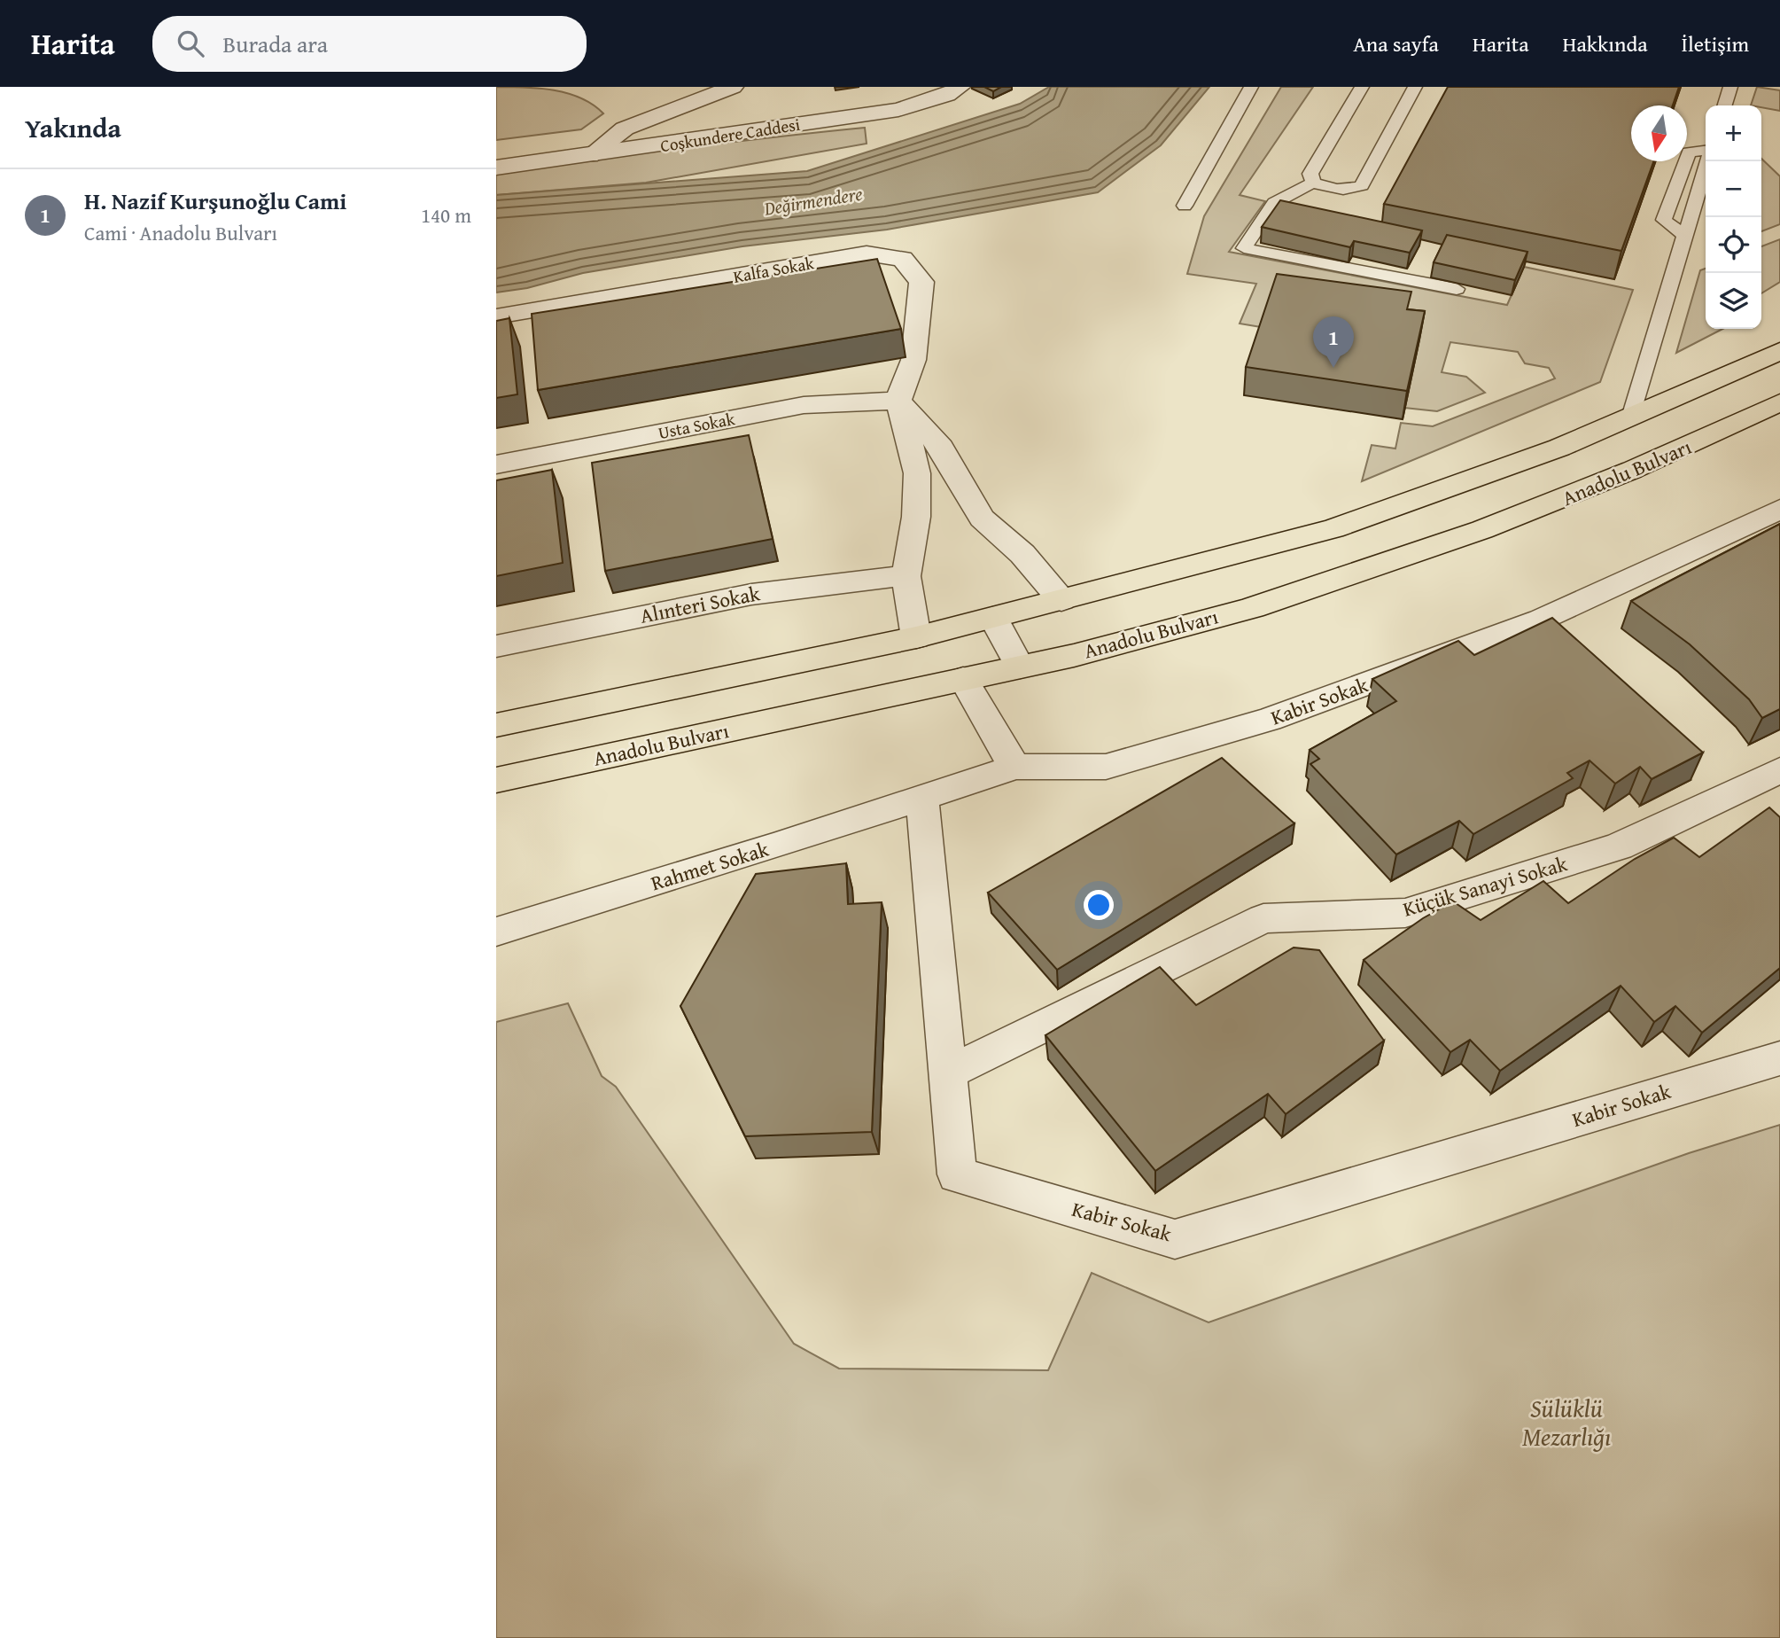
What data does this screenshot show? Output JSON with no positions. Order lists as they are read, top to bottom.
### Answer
{
  "streets": {
    "highway": ["Anadolu Bulvarı"],
    "street": [
      "Coşkundere Caddesi",
      "Kalfa Sokak",
      "Usta Sokak",
      "Alınteri Sokak",
      "Kabir Sokak",
      "Rahmet Sokak",
      "Küçük Sanayi Sokak"
    ]
  },
  "crossings": [
    ["Kalfa Sokak", "Usta Sokak"],
    ["Kabir Sokak", "Rahmet Sokak"],
    ["Kabir Sokak", "Küçük Sanayi Sokak"]
  ],
  "water": ["Değirmendere"],
  "parks": ["Sülüklü Mezarlığı"],
  "north": "bottom",
  "page": {
    "header": "Harita",
    "search": "Burada ara",
    "nav": [
      "Ana sayfa",
      "Harita",
      "Hakkında",
      "İletişim"
    ],
    "heading": "Yakında",
    "map_buttons": ["+", "−"],
    "list": [
      {
        "mark": "1",
        "name": "H. Nazif Kurşunoğlu Cami",
        "note": "Cami · Anadolu Bulvarı",
        "value": "140 m"
      }
    ],
    "pins": "1"
  }
}
